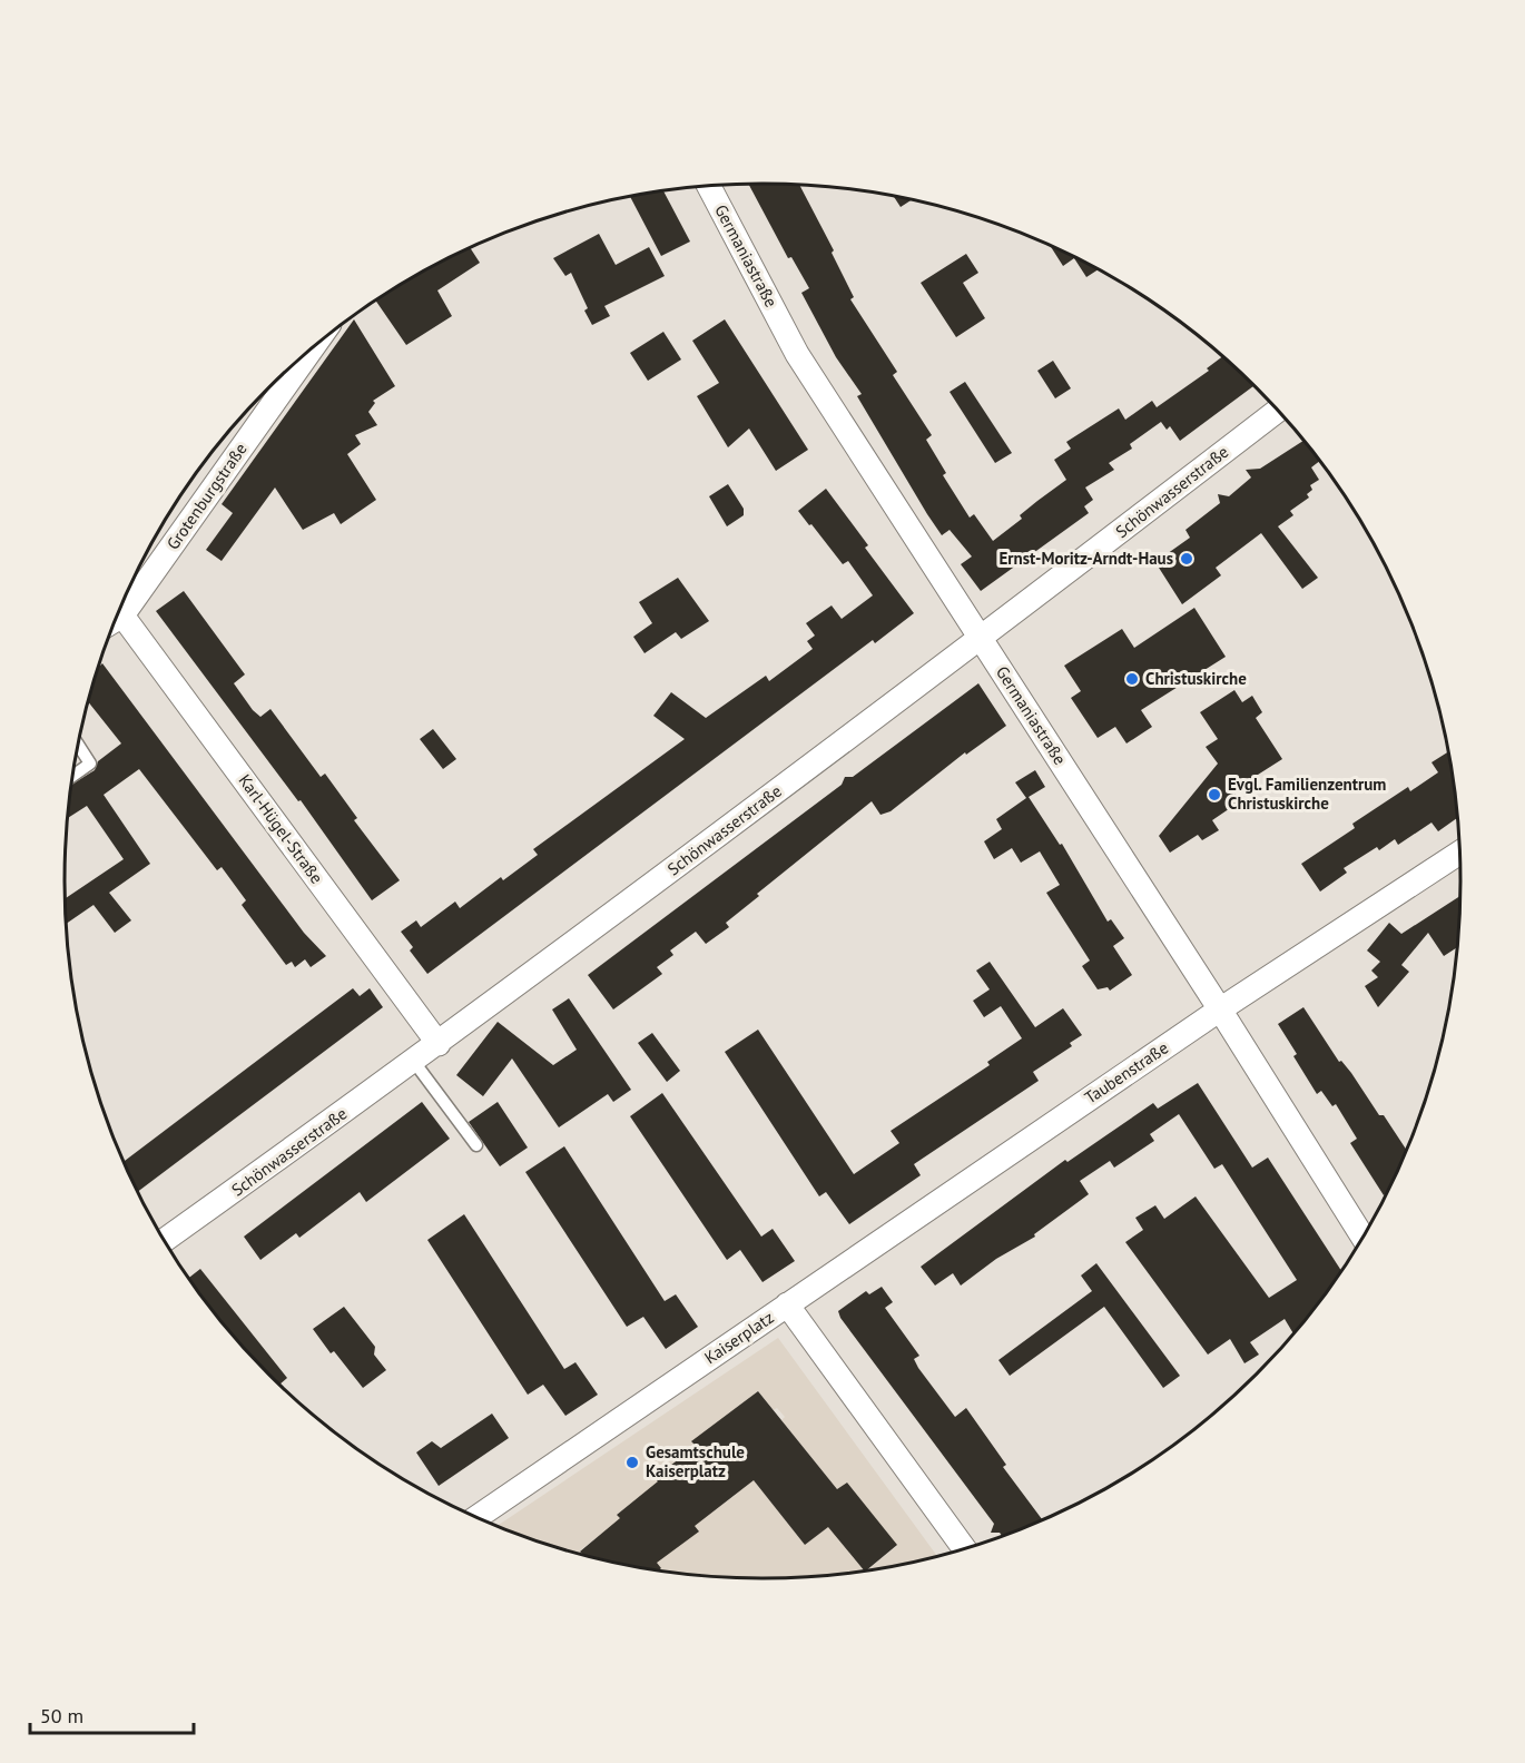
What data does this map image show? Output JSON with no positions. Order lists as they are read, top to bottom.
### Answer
{
  "streets": {
    "street": [
      "Germaniastraße",
      "Schönwasserstraße",
      "Grotenburgstraße",
      "Karl-Hügel-Straße",
      "Taubenstraße",
      "Kaiserplatz"
    ]
  },
  "crossings": [
    ["Germaniastraße", "Schönwasserstraße"],
    ["Germaniastraße", "Taubenstraße"],
    ["Schönwasserstraße", "Karl-Hügel-Straße"],
    ["Grotenburgstraße", "Karl-Hügel-Straße"],
    ["Taubenstraße", "Kaiserplatz"]
  ],
  "places": [
    "Ernst-Moritz-Arndt-Haus",
    "Christuskirche",
    "Evgl. Familienzentrum Christuskirche",
    "Gesamtschule Kaiserplatz"
  ],
  "scale_bar": "50 m"
}
